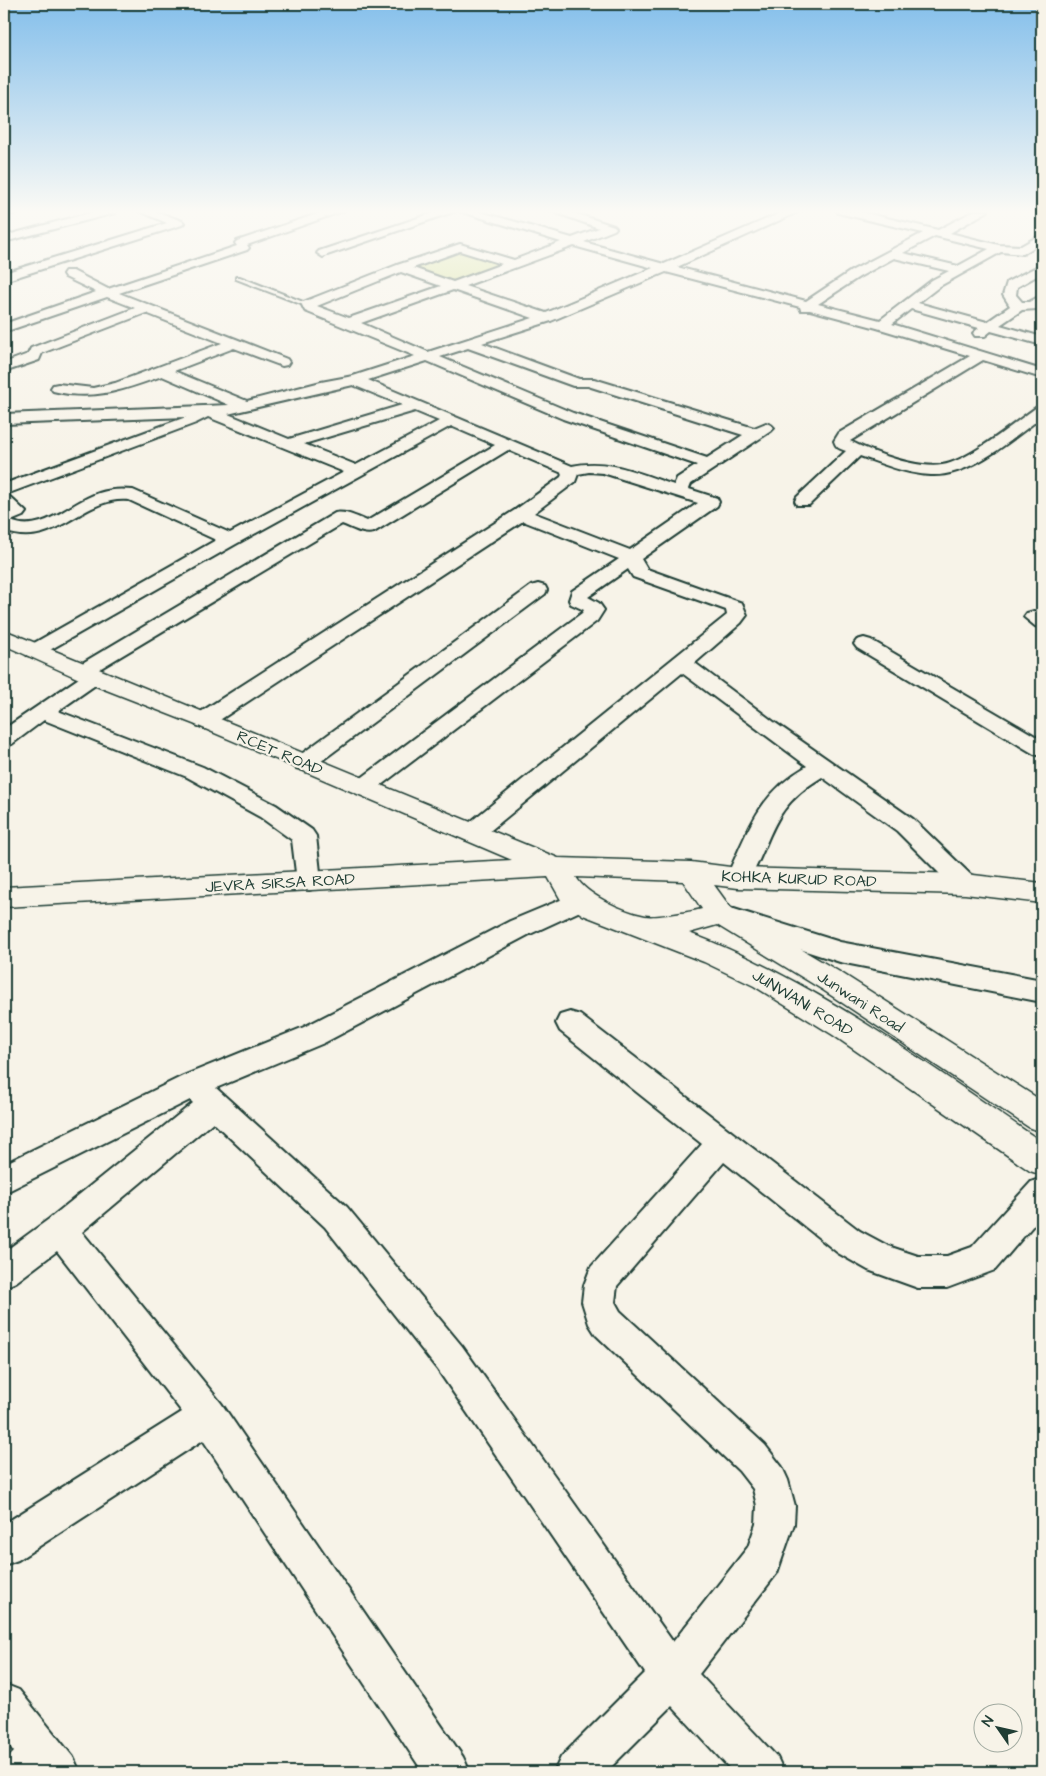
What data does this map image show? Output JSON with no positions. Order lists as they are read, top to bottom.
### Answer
{
  "streets": {
    "main road": [
      "RCET ROAD",
      "KOHKA KURUD ROAD",
      "JEVRA SIRSA ROAD",
      "Junwani Road",
      "JUNWANI ROAD"
    ]
  },
  "crossings": [
    ["RCET ROAD", "KOHKA KURUD ROAD"],
    ["RCET ROAD", "JEVRA SIRSA ROAD"],
    ["RCET ROAD", "JUNWANI ROAD"],
    ["KOHKA KURUD ROAD", "JEVRA SIRSA ROAD"],
    ["KOHKA KURUD ROAD", "Junwani Road"],
    ["KOHKA KURUD ROAD", "JUNWANI ROAD"],
    ["JEVRA SIRSA ROAD", "JUNWANI ROAD"]
  ],
  "north": "top left"
}
